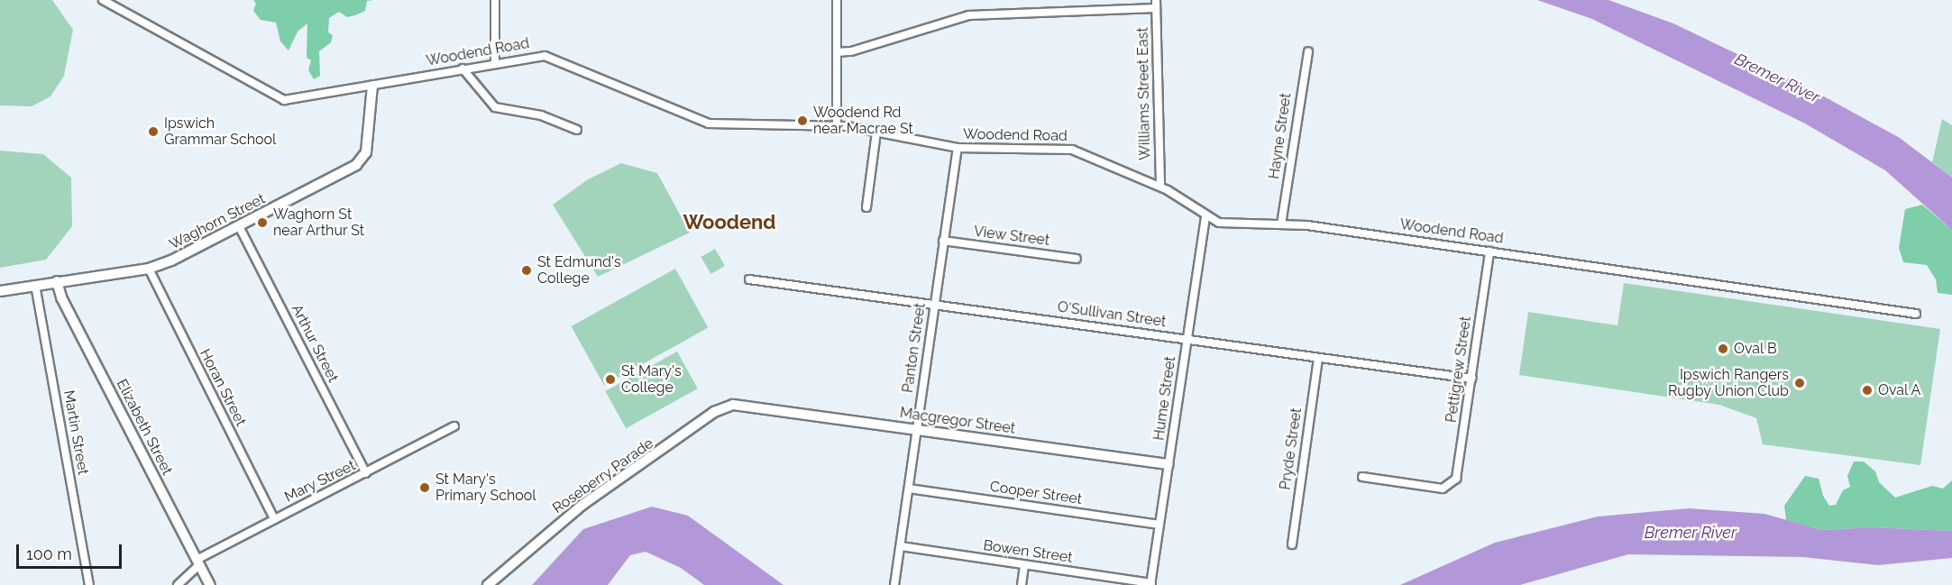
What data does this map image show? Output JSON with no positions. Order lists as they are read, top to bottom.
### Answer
{
  "streets": {
    "street": [
      "Woodend Road",
      "Williams Street East",
      "Hayne Street",
      "Waghorn Street",
      "View Street",
      "O'Sullivan Street",
      "Arthur Street",
      "Panton Street",
      "Pettigrew Street",
      "Horan Street",
      "Hume Street",
      "Macgregor Street",
      "Elizabeth Street",
      "Martin Street",
      "Pryde Street",
      "Roseberry Parade",
      "Mary Street",
      "Cooper Street",
      "Bowen Street"
    ]
  },
  "crossings": [
    ["Woodend Road", "Williams Street East"],
    ["Woodend Road", "Hayne Street"],
    ["Woodend Road", "Waghorn Street"],
    ["Woodend Road", "Panton Street"],
    ["Woodend Road", "Pettigrew Street"],
    ["Woodend Road", "Hume Street"],
    ["Waghorn Street", "Arthur Street"],
    ["Waghorn Street", "Horan Street"],
    ["Waghorn Street", "Elizabeth Street"],
    ["Waghorn Street", "Martin Street"],
    ["View Street", "Panton Street"],
    ["O'Sullivan Street", "Panton Street"],
    ["O'Sullivan Street", "Pettigrew Street"],
    ["O'Sullivan Street", "Hume Street"],
    ["O'Sullivan Street", "Pryde Street"],
    ["Arthur Street", "Mary Street"],
    ["Panton Street", "Macgregor Street"],
    ["Panton Street", "Cooper Street"],
    ["Panton Street", "Bowen Street"],
    ["Horan Street", "Mary Street"],
    ["Hume Street", "Macgregor Street"],
    ["Hume Street", "Cooper Street"],
    ["Hume Street", "Bowen Street"],
    ["Macgregor Street", "Roseberry Parade"],
    ["Elizabeth Street", "Mary Street"]
  ],
  "districts": ["Woodend"],
  "water": ["Bremer River"],
  "places": [
    "Woodend Rd near Macrae St",
    "Ipswich Grammar School",
    "Waghorn St near Arthur St",
    "St Edmund's College",
    "Oval B",
    "St Mary's College",
    "Ipswich Rangers Rugby Union Club",
    "Oval A",
    "St Mary's Primary School"
  ],
  "scale_bar": "100 m"
}
